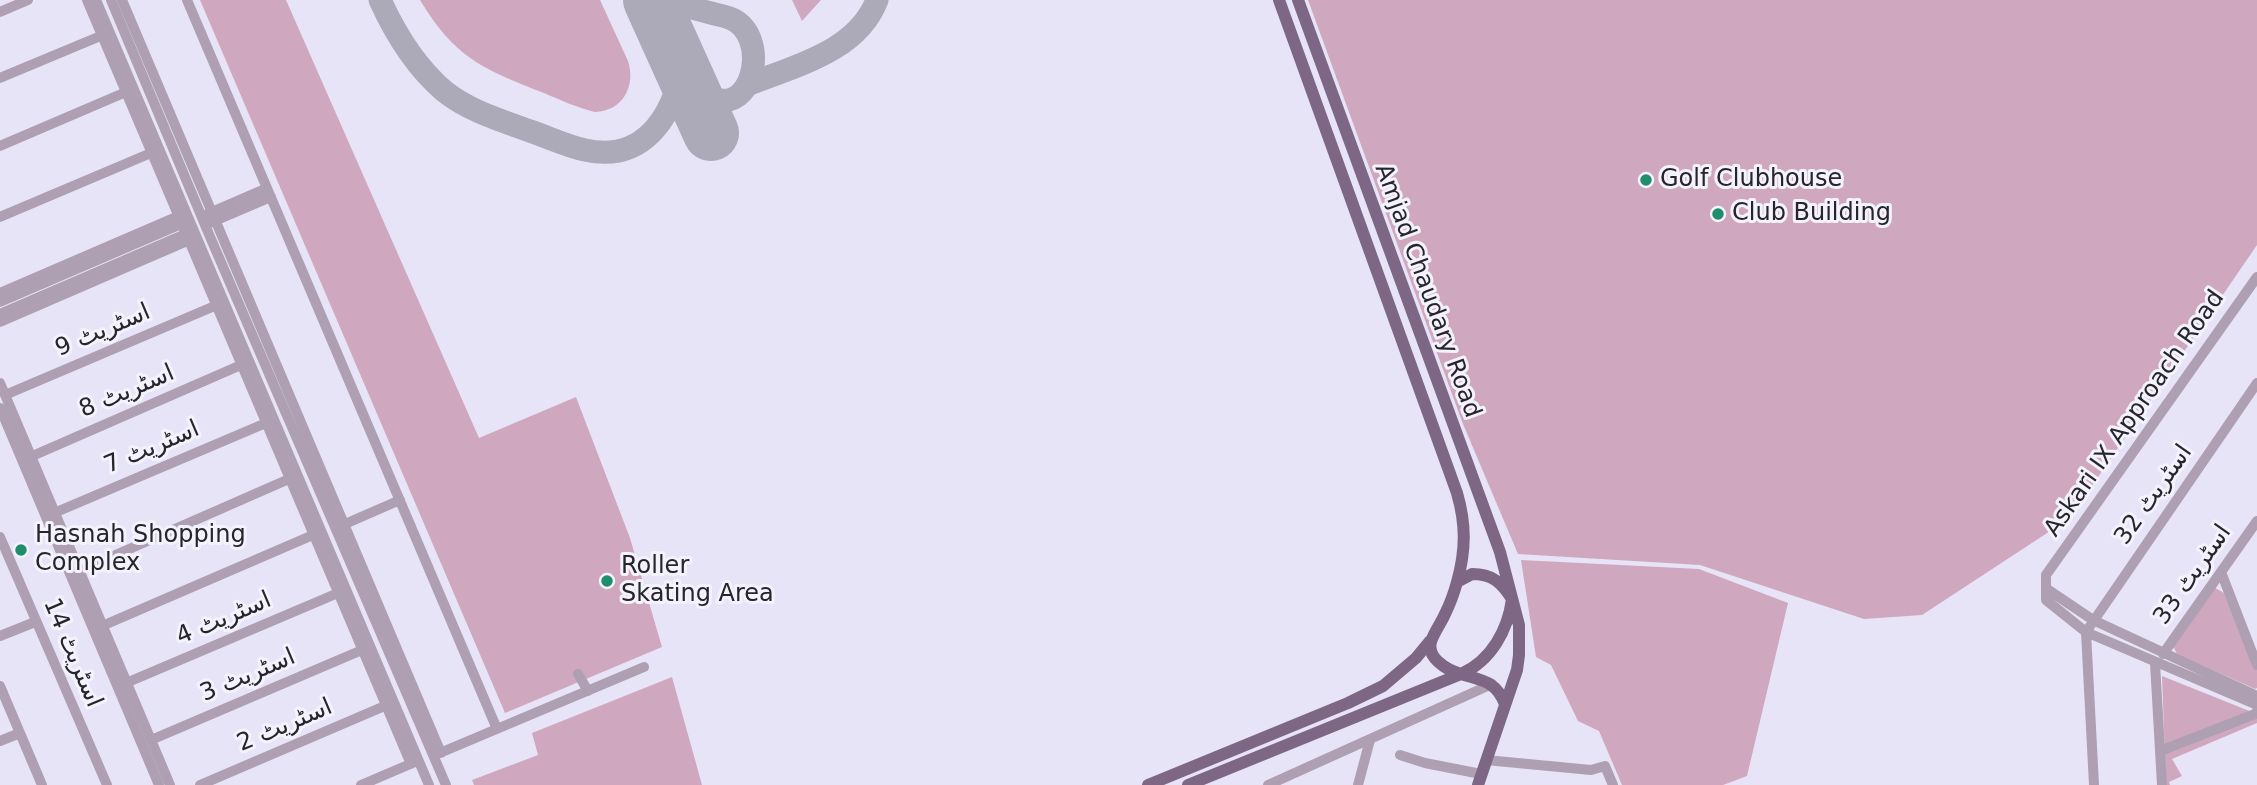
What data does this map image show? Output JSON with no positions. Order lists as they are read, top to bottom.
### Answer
{
  "streets": {
    "main road": ["Amjad Chaudary Road"],
    "street": [
      "اسٹریٹ 9",
      "اسٹریٹ 8",
      "Askari IX Approach Road",
      "اسٹریٹ 7",
      "اسٹریٹ 32",
      "اسٹریٹ 33",
      "اسٹریٹ 4",
      "اسٹریٹ 14",
      "اسٹریٹ 3",
      "اسٹریٹ 2"
    ]
  },
  "places": [
    "Golf Clubhouse",
    "Club Building",
    "Hasnah Shopping Complex",
    "Roller Skating Area"
  ]
}
